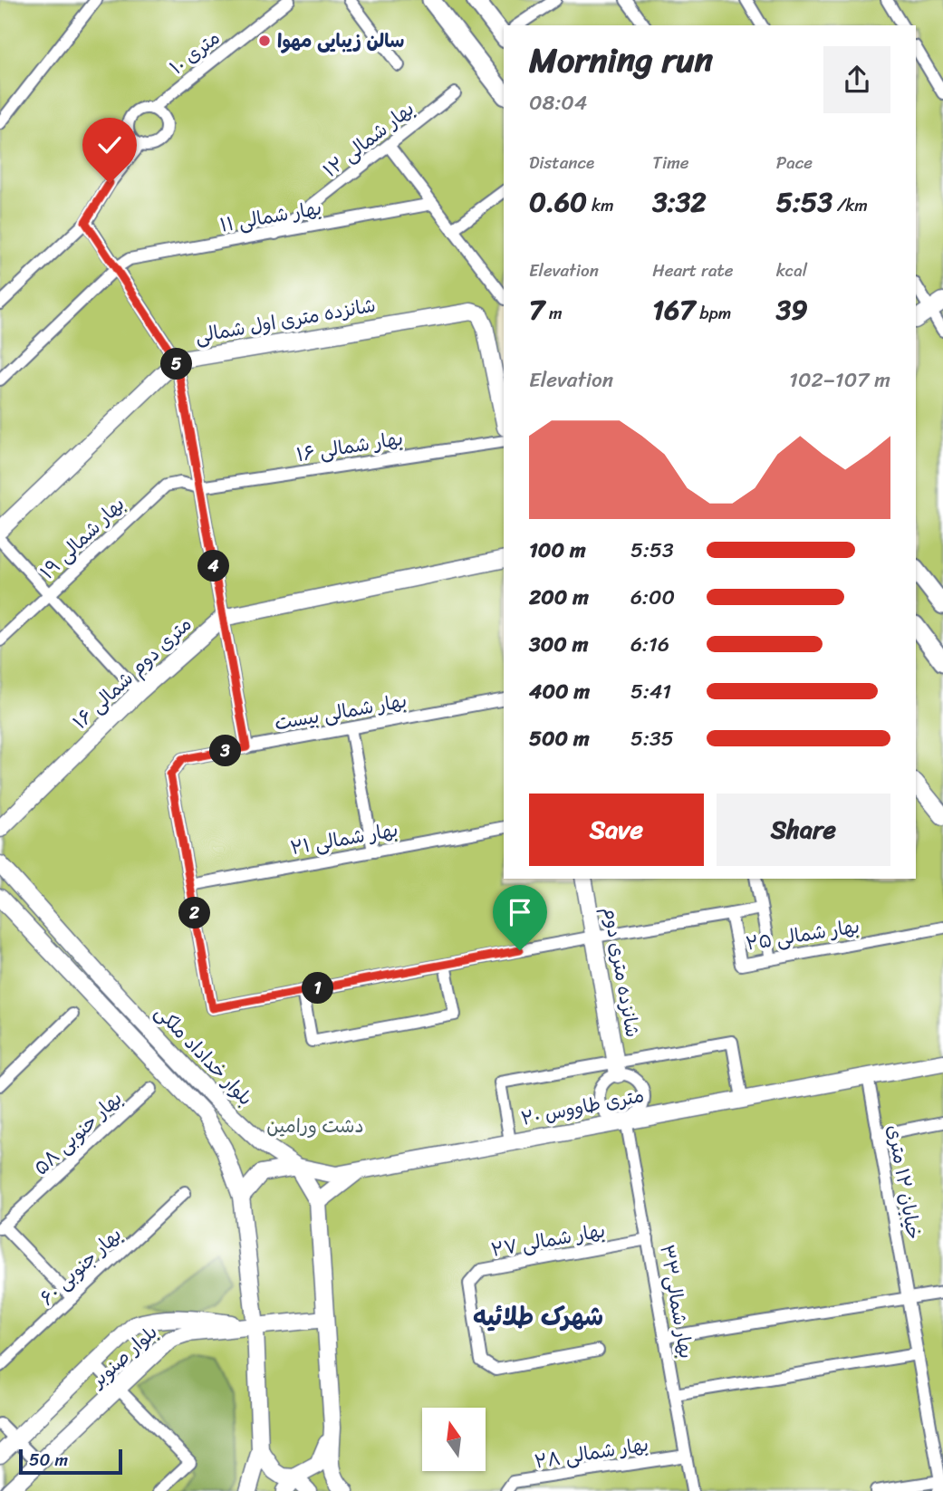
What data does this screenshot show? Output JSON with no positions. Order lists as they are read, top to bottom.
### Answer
{
  "streets": {
    "street": [
      "۱۰ متری",
      "بهار شمالی ۱۲",
      "بهار شمالی ۱۱",
      "شانزده متری اول شمالی",
      "بهار شمالی ۱۶",
      "بهار شمالی ۱۹",
      "۱۶ متری دوم شمالی",
      "بهار شمالی بیست",
      "بهار شمالی ۲۱",
      "بهار شمالی ۲۵",
      "شانزده متری دوم",
      "بلوار خداداد ملکی",
      "۲۰ متری طاووس",
      "بهار حنوبی ۵۸",
      "خیابان ۱۲ متری",
      "بهار شمالی ۲۷",
      "بهار جنوبی ۶۰",
      "بهار شمالی۳۳",
      "بلوار صنوبر",
      "بهار شمالی ۲۸"
    ]
  },
  "crossings": [
    ["بهار شمالی ۱۲", "بهار شمالی ۱۱"],
    ["بهار شمالی ۱۶", "بهار شمالی ۱۹"],
    ["بهار شمالی بیست", "بهار شمالی ۲۱"],
    ["بهار شمالی بیست", "بهار شمالی ۲۵"],
    ["بهار شمالی ۲۱", "بهار شمالی ۲۵"],
    ["بهار شمالی ۲۵", "شانزده متری دوم"],
    ["شانزده متری دوم", "۲۰ متری طاووس"],
    ["شانزده متری دوم", "بهار شمالی۳۳"],
    ["بلوار خداداد ملکی", "۲۰ متری طاووس"],
    ["۲۰ متری طاووس", "خیابان ۱۲ متری"],
    ["۲۰ متری طاووس", "بهار شمالی۳۳"],
    ["بهار شمالی ۲۷", "بهار شمالی۳۳"],
    ["بهار شمالی۳۳", "بهار شمالی ۲۸"]
  ],
  "districts": ["شهرک طلائیه"],
  "parks": ["دشت ورامین"],
  "places": ["سالن زیبایی مهوا"],
  "scale_bar": "50 m",
  "north": "top",
  "page": {
    "heading": ["Morning run", "08:04"],
    "stats": [
      ["Distance", "0.60 km"],
      ["Time", "3:32"],
      ["Pace", "5:53 /km"],
      ["Elevation", "7 m"],
      ["Heart rate", "167 bpm"],
      ["kcal", "39"]
    ],
    "pins": [
      "5",
      "4",
      "3",
      "2",
      "1"
    ],
    "chart": ["Elevation", "102–107 m"],
    "list": [
      {
        "name": "100 m",
        "note": "5:53"
      },
      {
        "name": "200 m",
        "note": "6:00"
      },
      {
        "name": "300 m",
        "note": "6:16"
      },
      {
        "name": "400 m",
        "note": "5:41"
      },
      {
        "name": "500 m",
        "note": "5:35"
      }
    ],
    "buttons": ["Save", "Share"],
    "scale": "50 m"
  }
}
